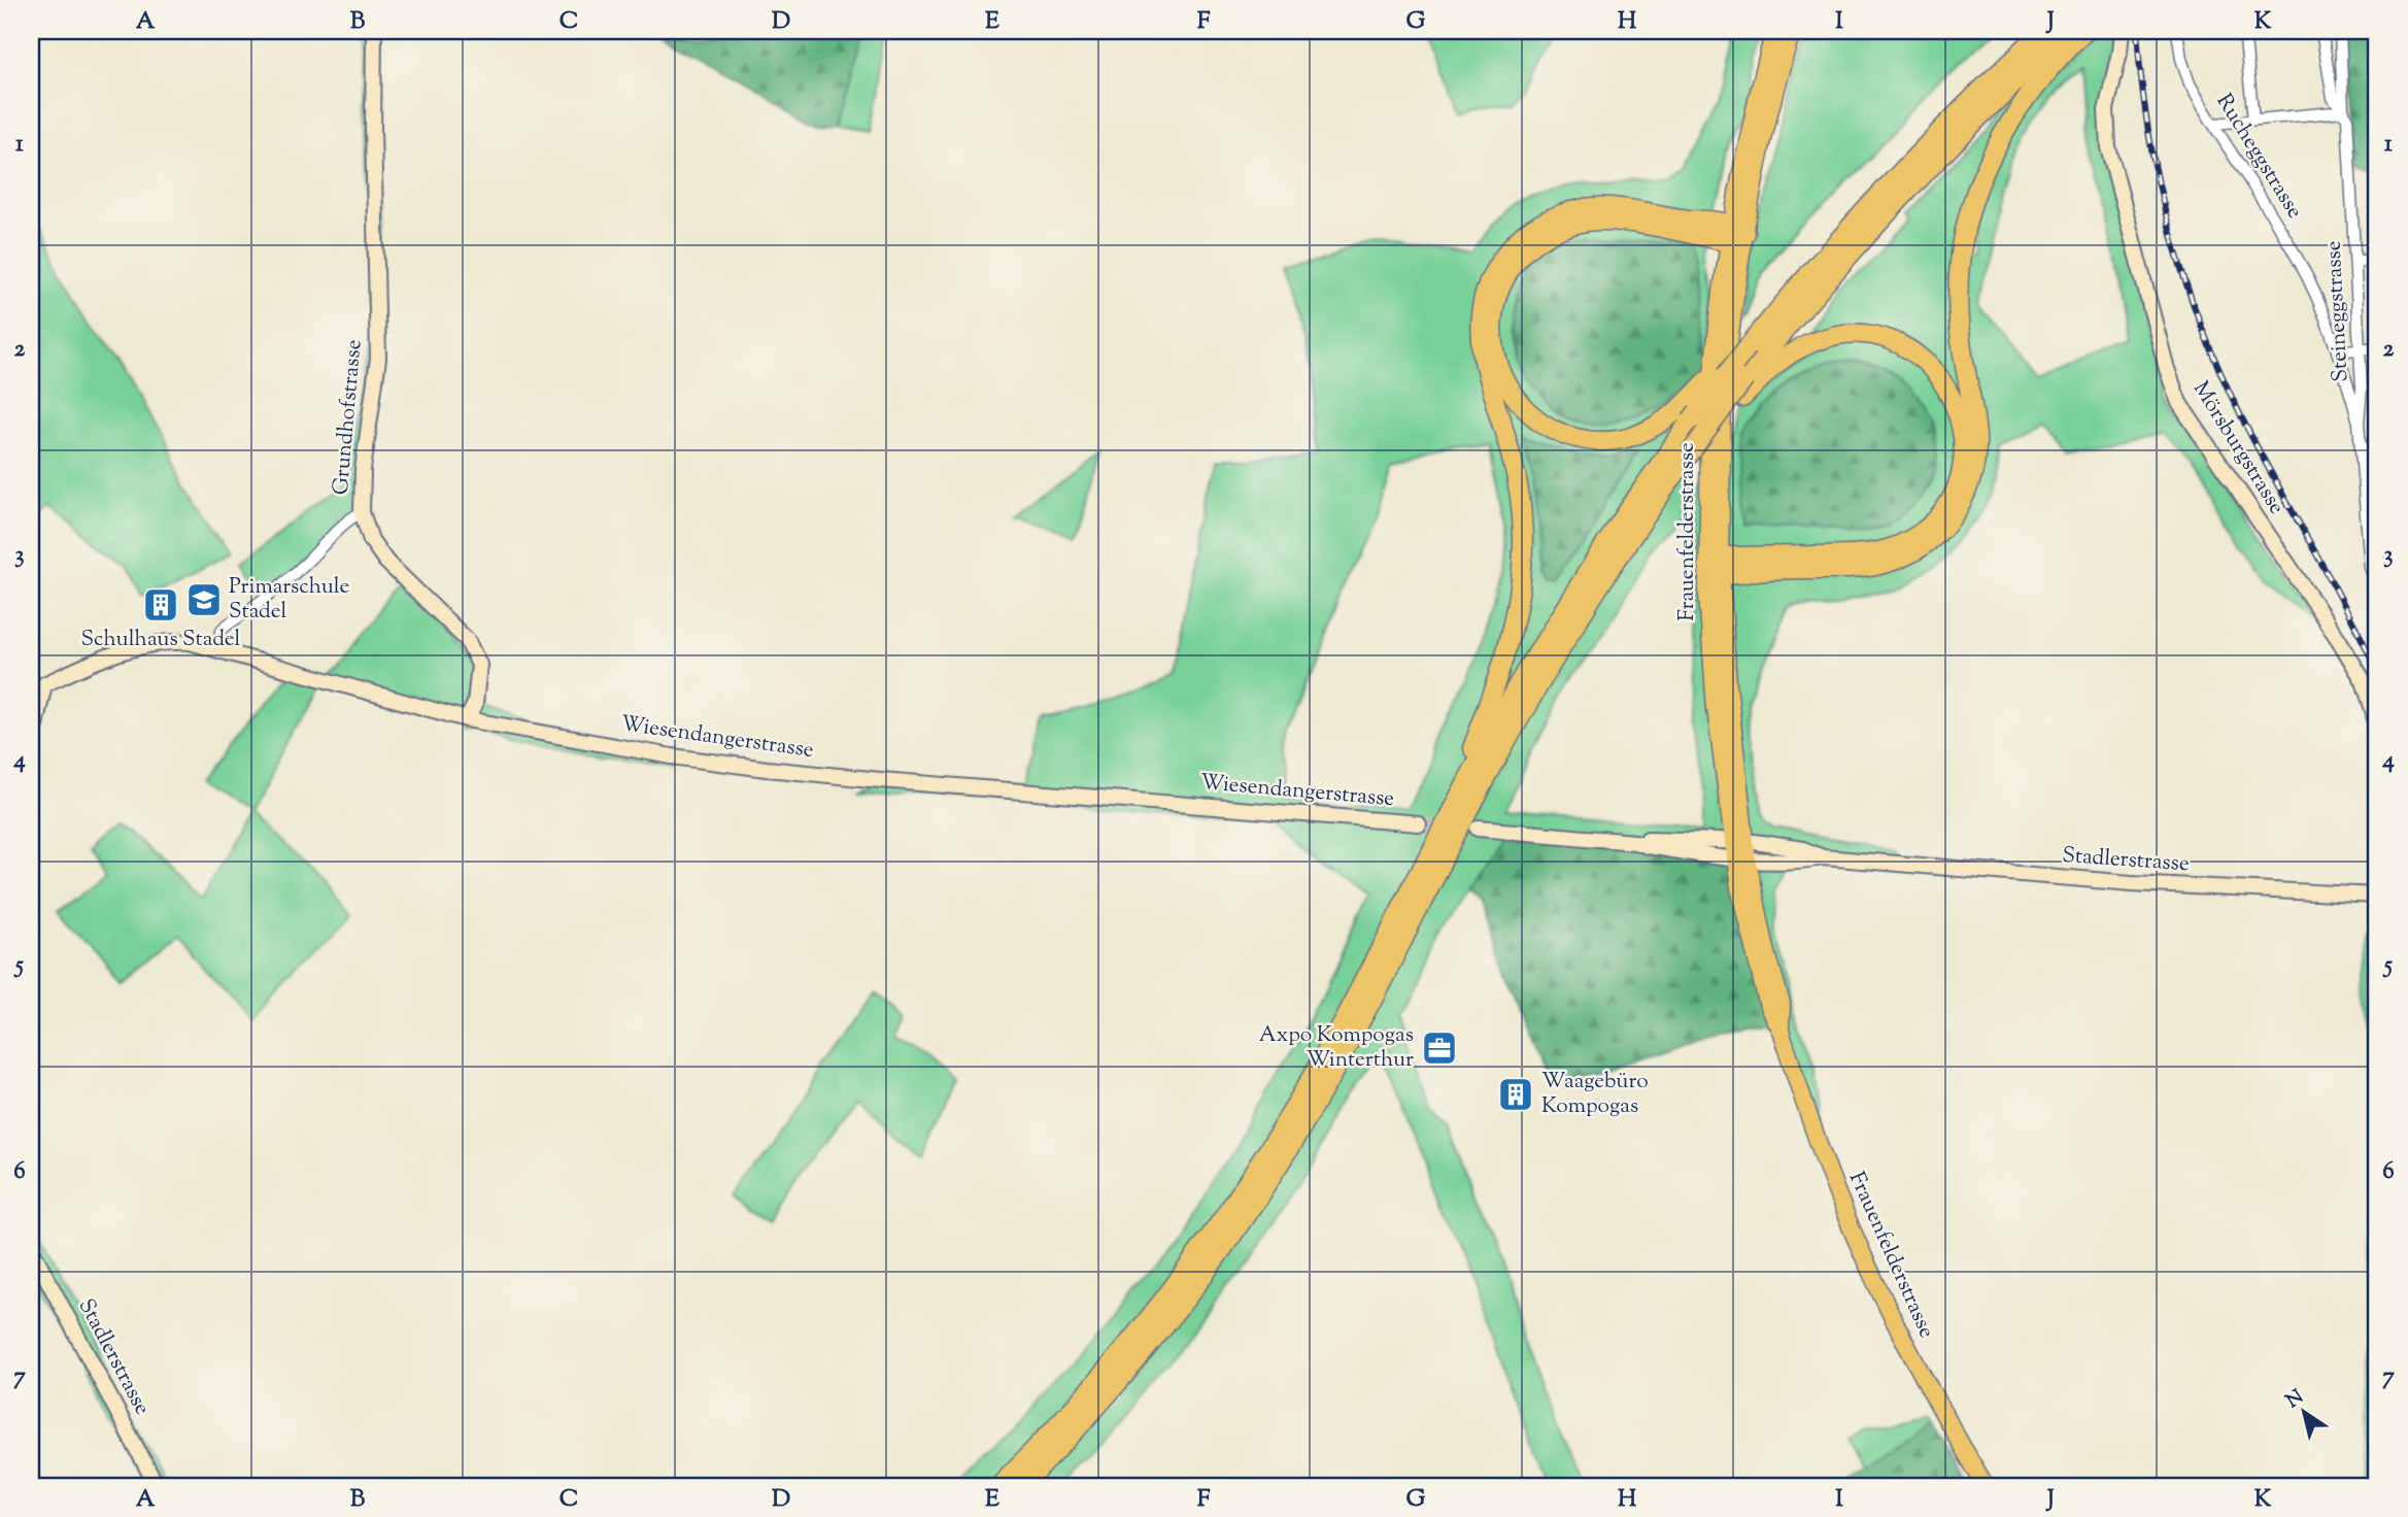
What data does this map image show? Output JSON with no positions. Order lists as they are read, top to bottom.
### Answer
{
  "streets": {
    "main road": [
      "Grundhofstrasse",
      "Mörsburgstrasse",
      "Frauenfelderstrasse",
      "Wiesendangerstrasse",
      "Stadlerstrasse"
    ],
    "street": ["Rucheggstrasse", "Steineggstrasse"]
  },
  "crossings": [
    ["Rucheggstrasse", "Steineggstrasse"],
    ["Grundhofstrasse", "Wiesendangerstrasse"]
  ],
  "places": {
    "school or university": ["Primarschule Stadel"],
    "building": ["Schulhaus Stadel", "Waagebüro Kompogas"],
    "office": ["Axpo Kompogas Winterthur"]
  },
  "north": "top left",
  "grid": {
    "columns": [
      "A",
      "B",
      "C",
      "D",
      "E",
      "F",
      "G",
      "H",
      "I",
      "J",
      "K"
    ],
    "rows": [
      "1",
      "2",
      "3",
      "4",
      "5",
      "6",
      "7"
    ]
  }
}
